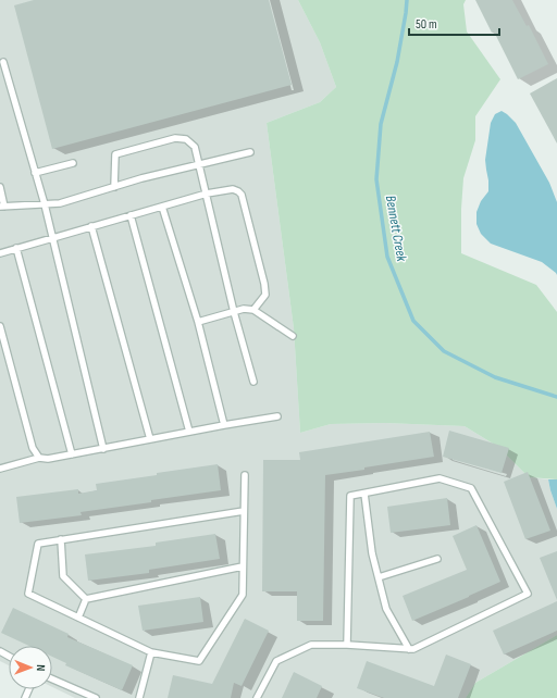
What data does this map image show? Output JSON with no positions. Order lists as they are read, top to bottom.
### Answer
{
  "water": ["Bennett Creek"],
  "scale_bar": "50 m",
  "north": "right"
}
